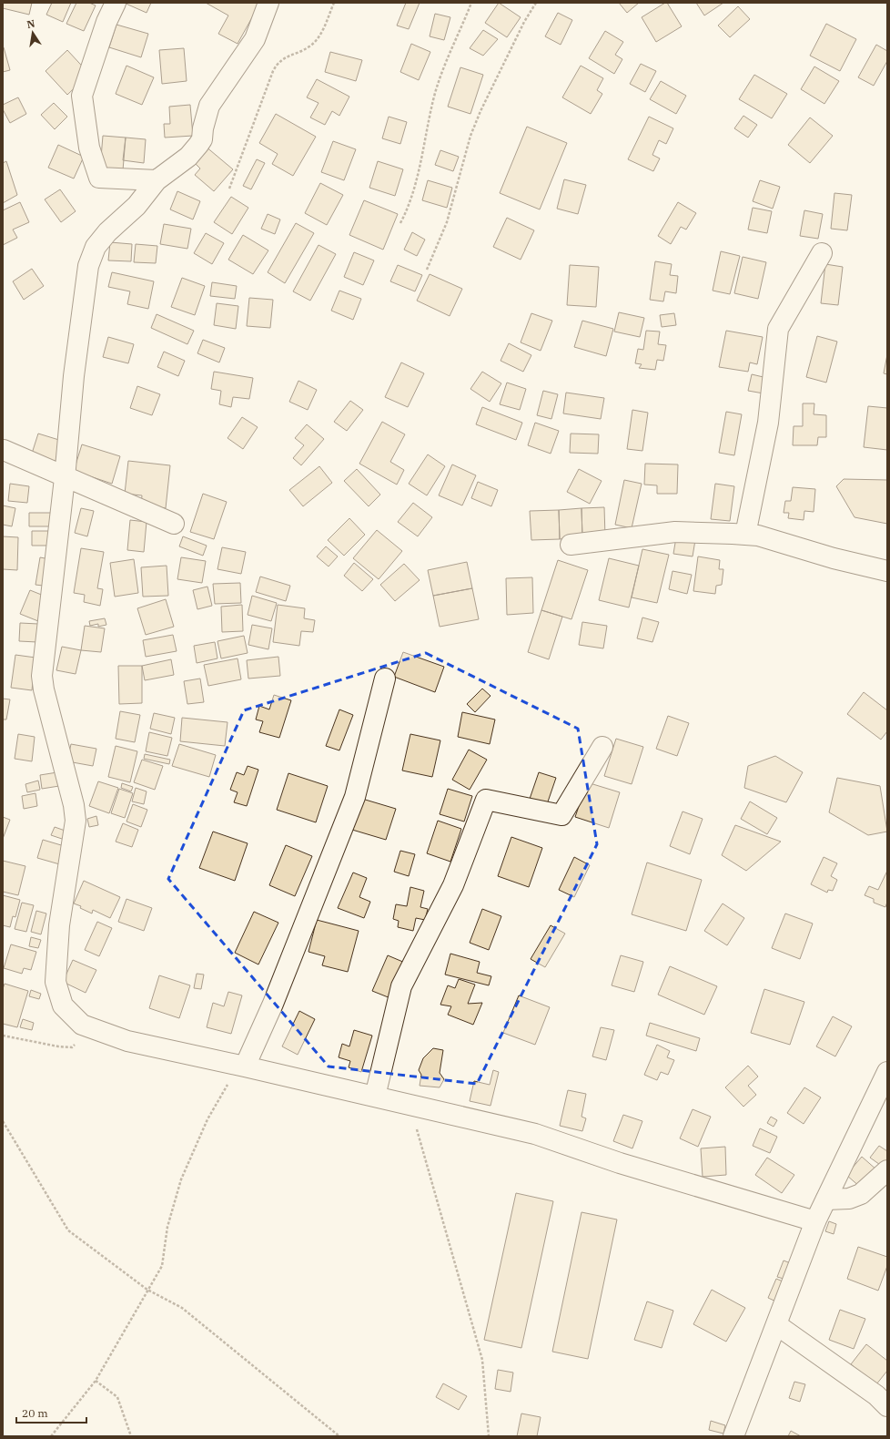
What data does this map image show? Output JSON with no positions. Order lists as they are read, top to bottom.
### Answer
{
  "scale_bar": "20 m",
  "north": "top"
}
